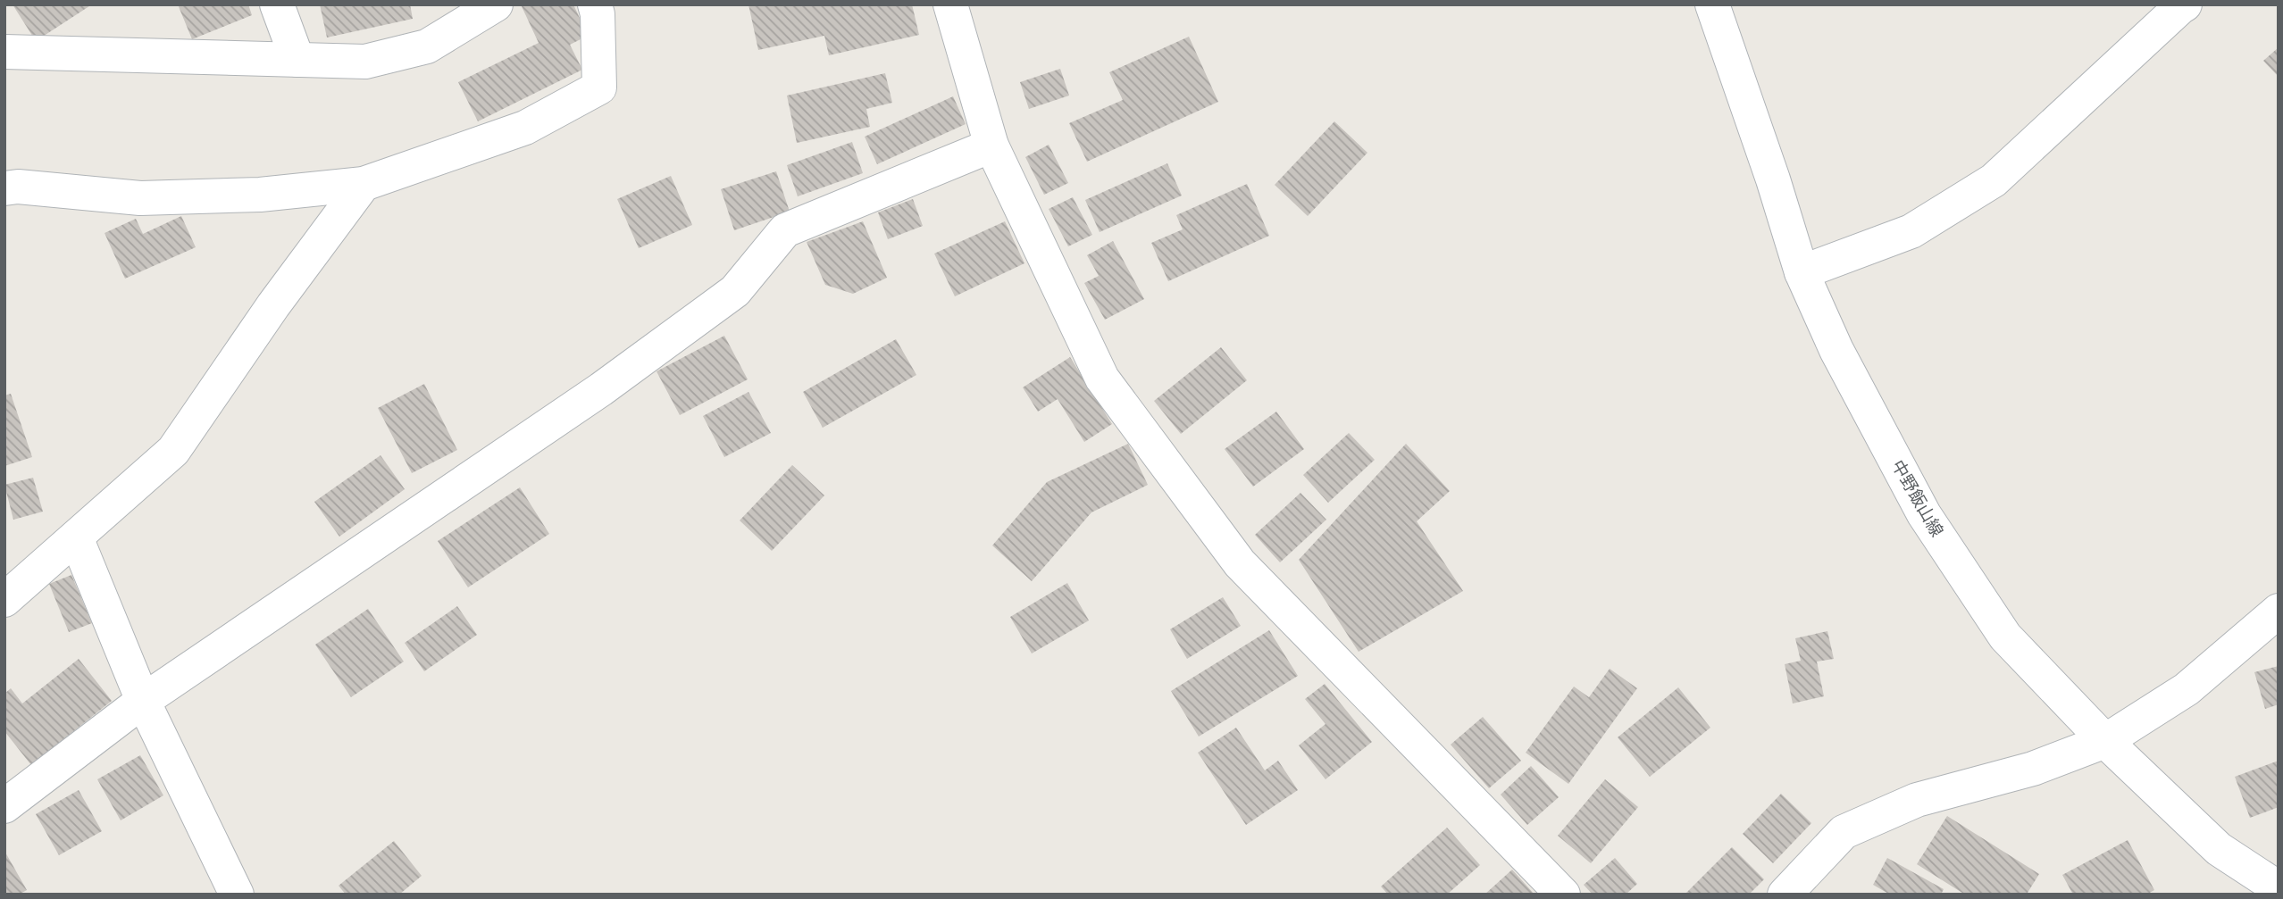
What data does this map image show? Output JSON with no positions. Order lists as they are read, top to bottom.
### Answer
{
  "streets": {
    "street": ["中野飯山線"]
  }
}
